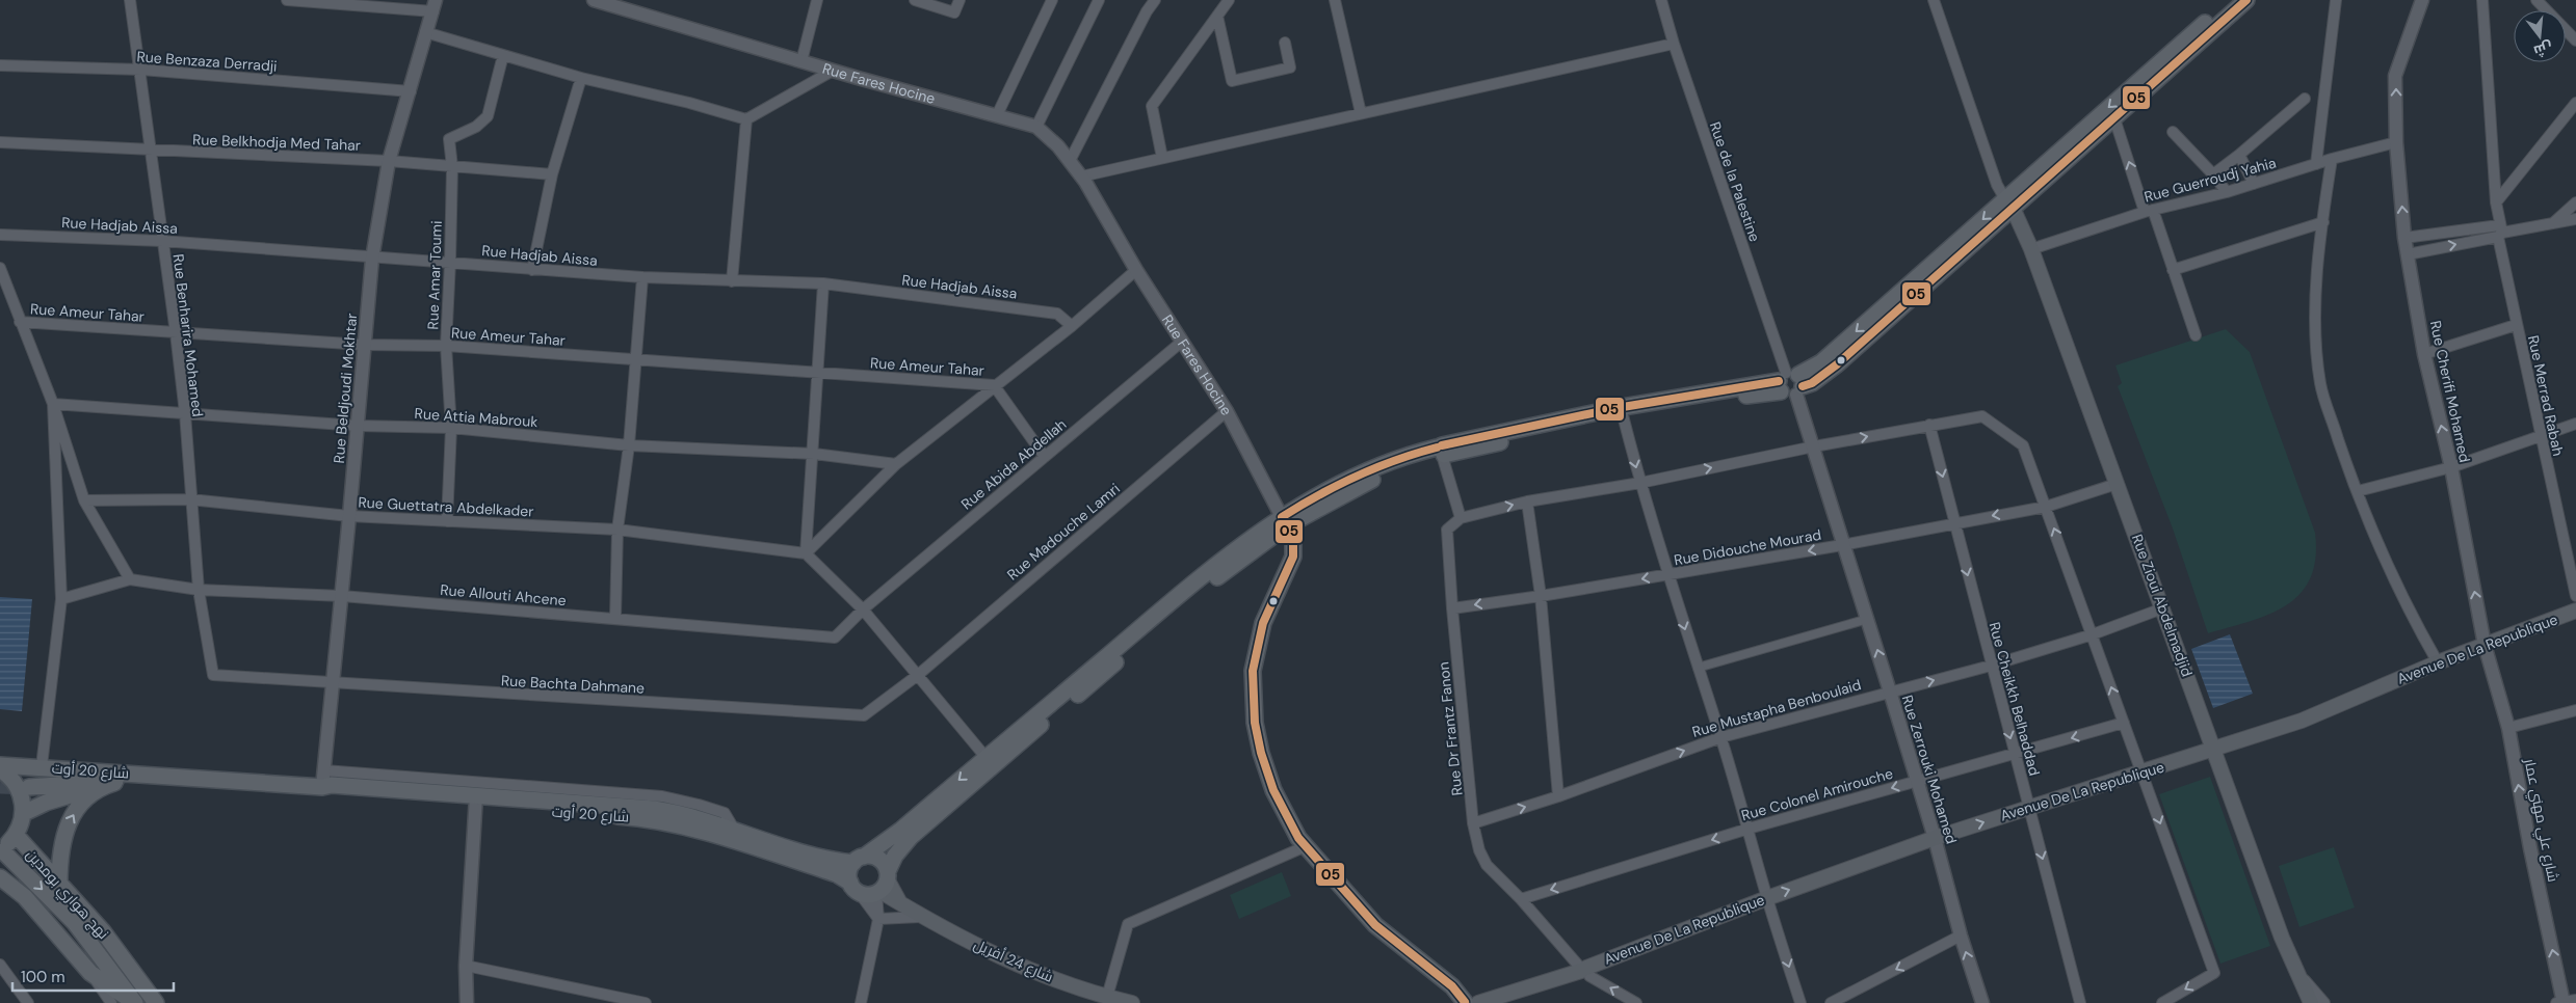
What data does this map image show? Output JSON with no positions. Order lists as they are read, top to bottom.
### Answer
{
  "streets": {
    "main road": [
      "Rue Fares Hocine",
      "Rue Zioui Abdelmadjid",
      "Avenue De La Republique",
      "شارع 20 أوت",
      "نهج هواري بومدين",
      "شارع 24 أفريل"
    ],
    "street": [
      "Rue Benzaza Derradji",
      "Rue Belkhodja Med Tahar",
      "Rue Guerroudj Yahia",
      "Rue de la Palestine",
      "Rue Hadjab Aissa",
      "Rue Amar Toumi",
      "Rue Ameur Tahar",
      "Rue Benharira Mohamed",
      "Rue Beldjoudi Mokhtar",
      "Rue Cherifi Mohamed",
      "Rue Merrad Rabah",
      "Rue Attia Mabrouk",
      "Rue Abida Abdellah",
      "Rue Guettatra Abdelkader",
      "Rue Madouche Lamri",
      "Rue Didouche Mourad",
      "Rue Allouti Ahcene",
      "Rue Bachta Dahmane",
      "Rue Cheikkh Belhaddad",
      "Rue Mustapha Benboulaid",
      "Rue Dr Frantz Fanon",
      "Rue Zerrouki Mohamed",
      "Rue Colonel Amirouche",
      "شارع علي مهني عمار"
    ]
  },
  "crossings": [
    ["Rue Benzaza Derradji", "Rue Benharira Mohamed"],
    ["Rue Benzaza Derradji", "Rue Beldjoudi Mokhtar"],
    ["Rue Fares Hocine", "Rue Abida Abdellah"],
    ["Rue Fares Hocine", "Rue Madouche Lamri"],
    ["Rue Fares Hocine", "Avenue De La Republique"],
    ["Rue Belkhodja Med Tahar", "Rue Amar Toumi"],
    ["Rue Belkhodja Med Tahar", "Rue Benharira Mohamed"],
    ["Rue Belkhodja Med Tahar", "Rue Beldjoudi Mokhtar"],
    ["Rue Guerroudj Yahia", "Rue Cherifi Mohamed"],
    ["Rue Guerroudj Yahia", "Rue Zioui Abdelmadjid"],
    ["Rue de la Palestine", "Rue Zerrouki Mohamed"],
    ["Rue Hadjab Aissa", "Rue Amar Toumi"],
    ["Rue Hadjab Aissa", "Rue Benharira Mohamed"],
    ["Rue Hadjab Aissa", "Rue Beldjoudi Mokhtar"],
    ["Rue Amar Toumi", "Rue Ameur Tahar"],
    ["Rue Amar Toumi", "Rue Attia Mabrouk"],
    ["Rue Amar Toumi", "Rue Guettatra Abdelkader"],
    ["Rue Ameur Tahar", "Rue Benharira Mohamed"],
    ["Rue Ameur Tahar", "Rue Beldjoudi Mokhtar"],
    ["Rue Benharira Mohamed", "Rue Attia Mabrouk"],
    ["Rue Benharira Mohamed", "Rue Guettatra Abdelkader"],
    ["Rue Benharira Mohamed", "Rue Allouti Ahcene"],
    ["Rue Benharira Mohamed", "Rue Bachta Dahmane"],
    ["Rue Beldjoudi Mokhtar", "Rue Attia Mabrouk"],
    ["Rue Beldjoudi Mokhtar", "Rue Guettatra Abdelkader"],
    ["Rue Beldjoudi Mokhtar", "Rue Allouti Ahcene"],
    ["Rue Beldjoudi Mokhtar", "Rue Bachta Dahmane"],
    ["Rue Beldjoudi Mokhtar", "شارع 20 أوت"],
    ["Rue Cherifi Mohamed", "Avenue De La Republique"],
    ["Rue Cherifi Mohamed", "شارع علي مهني عمار"],
    ["Rue Abida Abdellah", "Rue Allouti Ahcene"],
    ["Rue Madouche Lamri", "Rue Bachta Dahmane"],
    ["Rue Didouche Mourad", "Rue Zioui Abdelmadjid"],
    ["Rue Didouche Mourad", "Rue Cheikkh Belhaddad"],
    ["Rue Didouche Mourad", "Rue Dr Frantz Fanon"],
    ["Rue Didouche Mourad", "Rue Zerrouki Mohamed"],
    ["Rue Zioui Abdelmadjid", "Avenue De La Republique"],
    ["Rue Zioui Abdelmadjid", "Rue Mustapha Benboulaid"],
    ["Avenue De La Republique", "Rue Cheikkh Belhaddad"],
    ["Avenue De La Republique", "Rue Dr Frantz Fanon"],
    ["Avenue De La Republique", "Rue Zerrouki Mohamed"],
    ["Avenue De La Republique", "شارع علي مهني عمار"],
    ["Rue Cheikkh Belhaddad", "Rue Mustapha Benboulaid"],
    ["Rue Cheikkh Belhaddad", "Rue Colonel Amirouche"],
    ["Rue Mustapha Benboulaid", "Rue Dr Frantz Fanon"],
    ["Rue Mustapha Benboulaid", "Rue Zerrouki Mohamed"],
    ["Rue Dr Frantz Fanon", "Rue Colonel Amirouche"],
    ["Rue Zerrouki Mohamed", "Rue Colonel Amirouche"],
    ["شارع 20 أوت", "شارع 24 أفريل"]
  ],
  "one_way": [
    "Rue Cheikkh Belhaddad",
    "Rue Mustapha Benboulaid",
    "Rue Colonel Amirouche",
    "شارع علي مهني عمار"
  ],
  "lines": ["transit line 05"],
  "scale_bar": "100 m",
  "north": "bottom"
}
